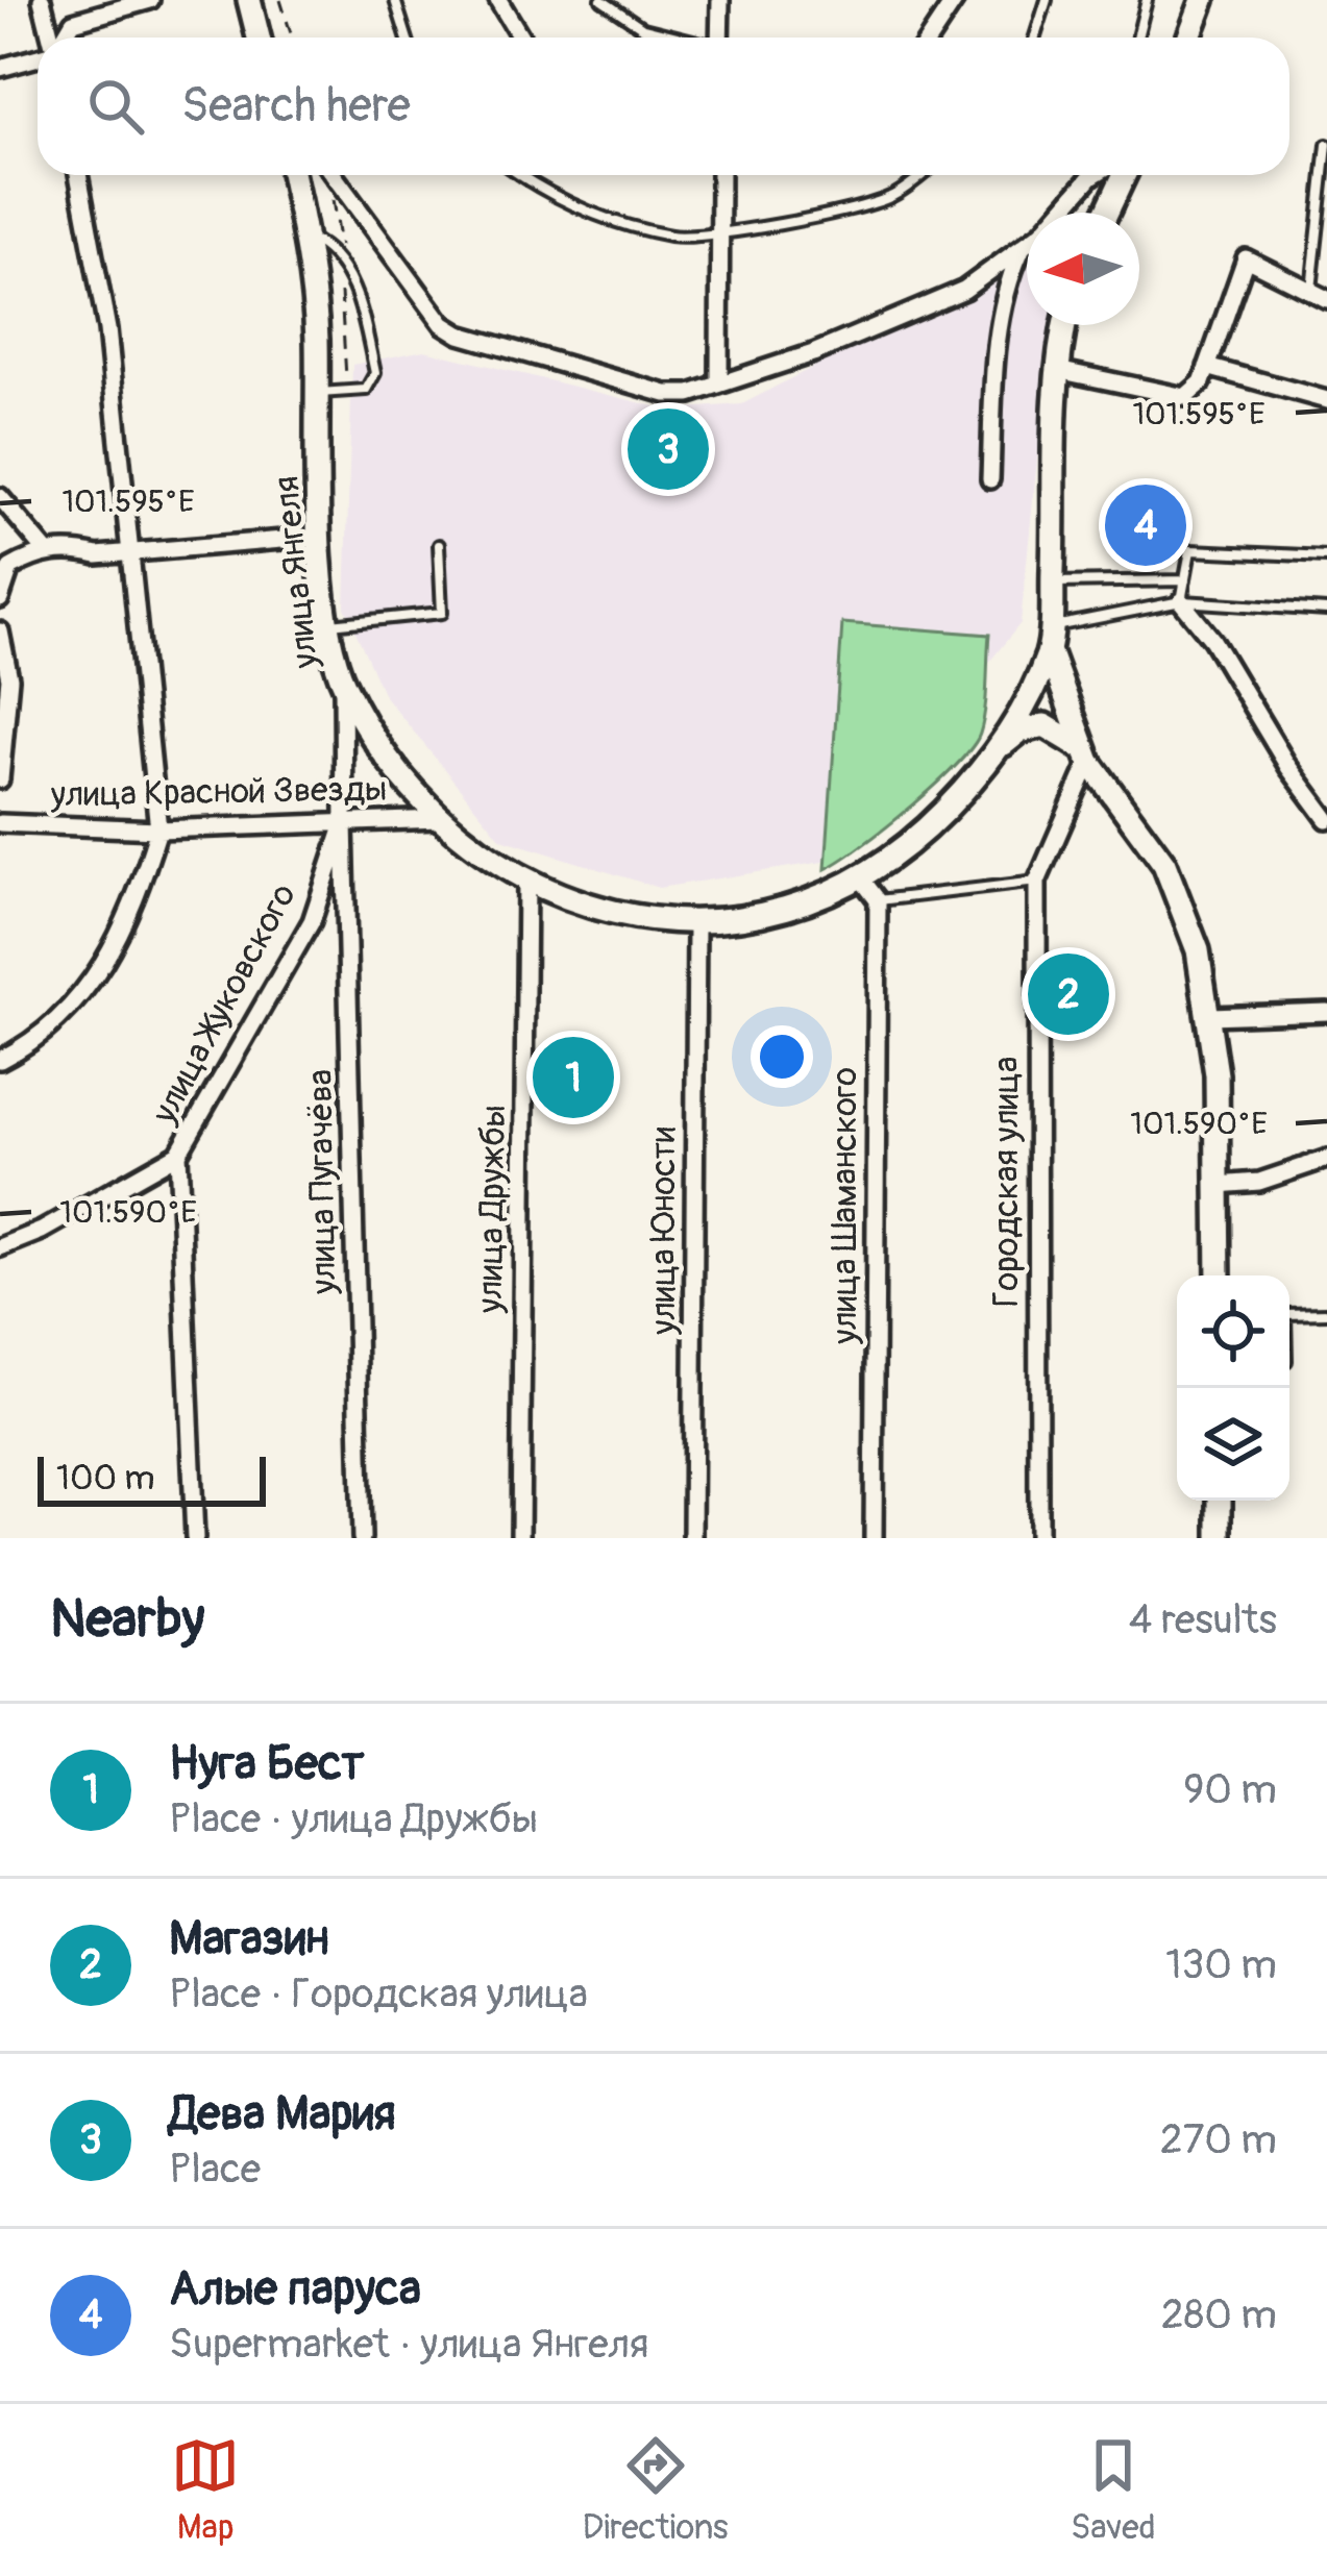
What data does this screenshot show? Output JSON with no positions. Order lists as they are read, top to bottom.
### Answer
{
  "streets": {
    "street": [
      "улица Янгеля",
      "улица Красной Звезды",
      "улица Жуковского",
      "улица Пугачёва",
      "Городская улица",
      "улица Шаманского",
      "улица Дружбы",
      "улица Юности"
    ]
  },
  "crossings": [
    ["улица Янгеля", "улица Красной Звезды"],
    ["улица Янгеля", "улица Жуковского"],
    ["улица Янгеля", "улица Дружбы"],
    ["улица Янгеля", "улица Юности"],
    ["улица Красной Звезды", "улица Жуковского"],
    ["улица Красной Звезды", "улица Пугачёва"],
    ["улица Жуковского", "улица Пугачёва"]
  ],
  "scale_bar": "100 m",
  "north": "left",
  "page": {
    "search": "Search here",
    "pins": [
      "3",
      "4",
      "2",
      "1"
    ],
    "scale": "100 m",
    "heading": ["Nearby", "4 results"],
    "list": [
      {
        "mark": "1",
        "name": "Нуга Бест",
        "note": "Place · улица Дружбы",
        "value": "90 m"
      },
      {
        "mark": "2",
        "name": "Магазин",
        "note": "Place · Городская улица",
        "value": "130 m"
      },
      {
        "mark": "3",
        "name": "Дева Мария",
        "note": "Place",
        "value": "270 m"
      },
      {
        "mark": "4",
        "name": "Алые паруса",
        "note": "Supermarket · улица Янгеля",
        "value": "280 m"
      }
    ],
    "nav": ["Map", "Directions", "Saved"]
  },
  "coordinates": ["101.595°E", "101.590°E"]
}
